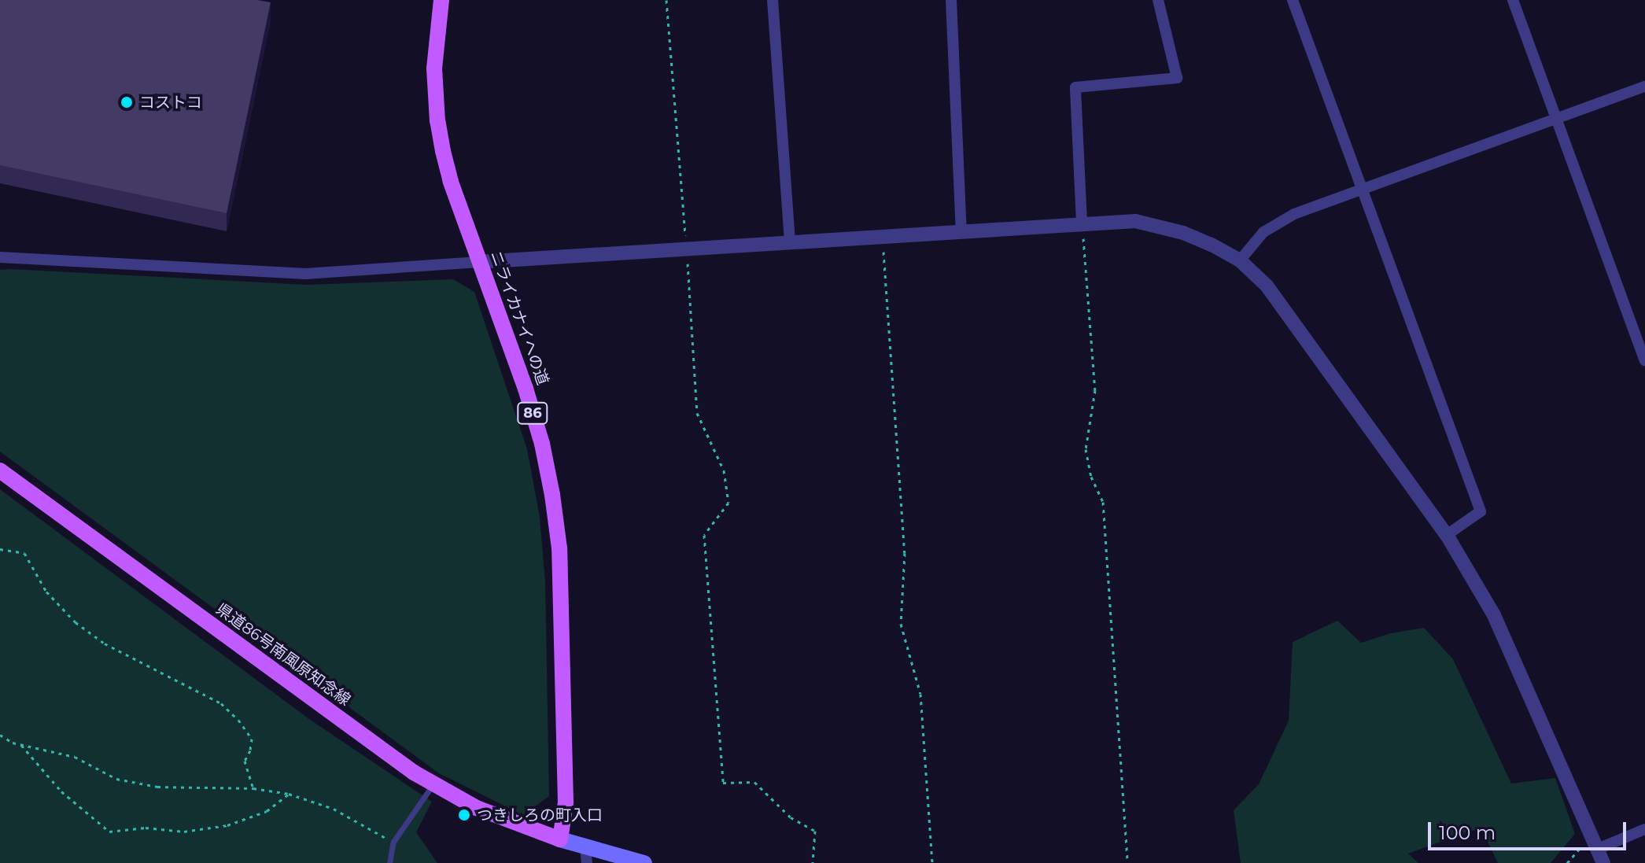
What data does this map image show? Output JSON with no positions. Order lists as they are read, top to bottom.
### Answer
{
  "streets": {
    "main road": ["ニライカナイへの道", "86", "県道86号南風原知念線"]
  },
  "crossings": [
    ["ニライカナイへの道", "県道86号南風原知念線"]
  ],
  "places": ["コストコ", "つきしろの町入口"],
  "scale_bar": "100 m"
}
